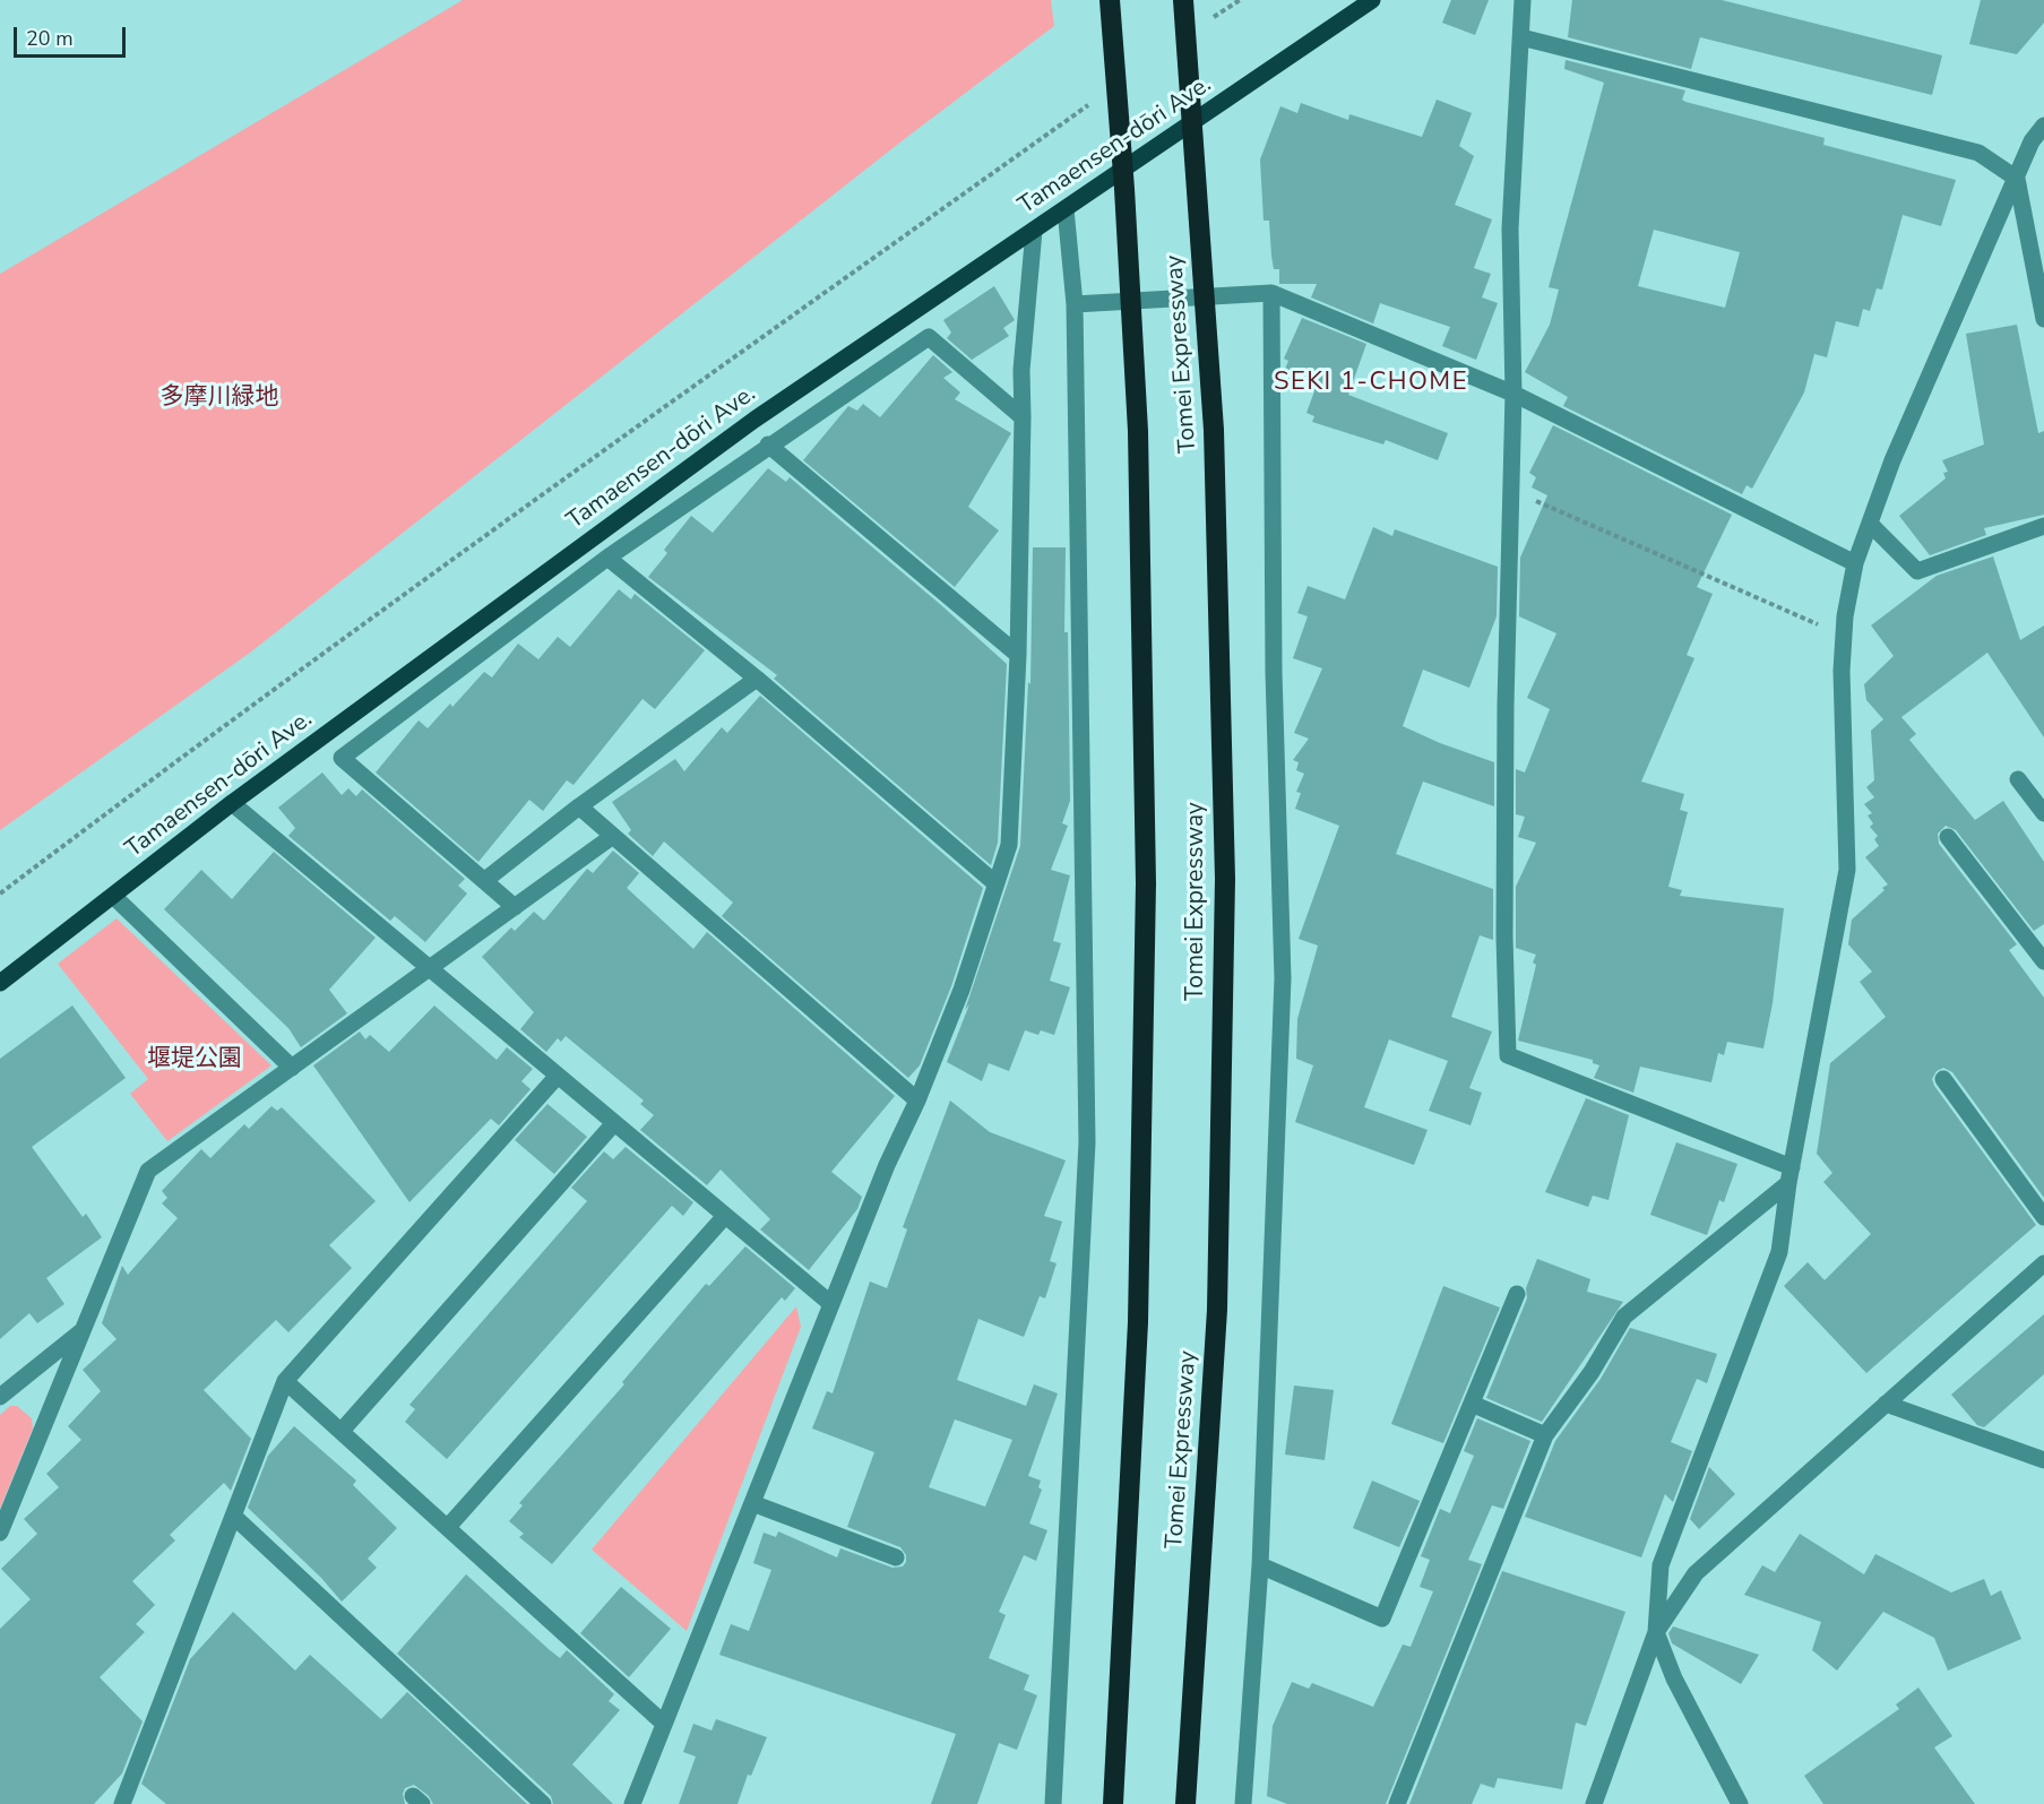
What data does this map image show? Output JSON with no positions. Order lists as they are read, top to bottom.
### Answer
{
  "streets": {
    "highway": ["Tomei Expressway"],
    "main road": ["Tamaensen-dōri Ave."]
  },
  "districts": ["SEKI 1-CHOME"],
  "parks": ["多摩川緑地", "堰堤公園"],
  "scale_bar": "20 m"
}
